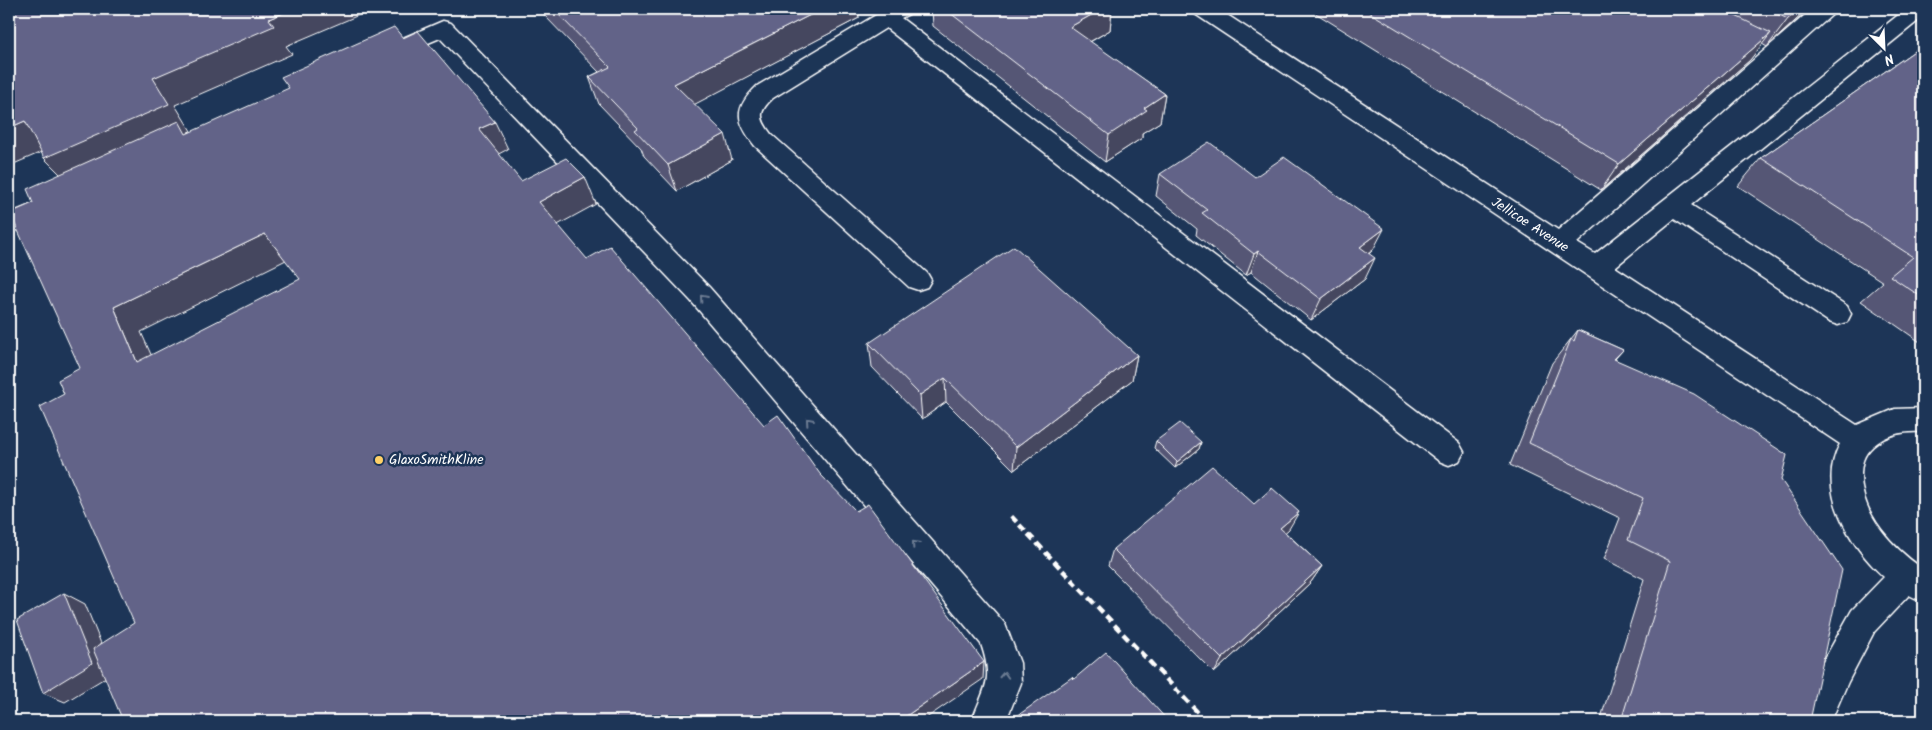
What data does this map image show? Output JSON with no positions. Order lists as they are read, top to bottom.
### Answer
{
  "streets": {
    "lane": ["Jellicoe Avenue"]
  },
  "places": ["GlaxoSmithKline"],
  "north": "bottom right"
}
